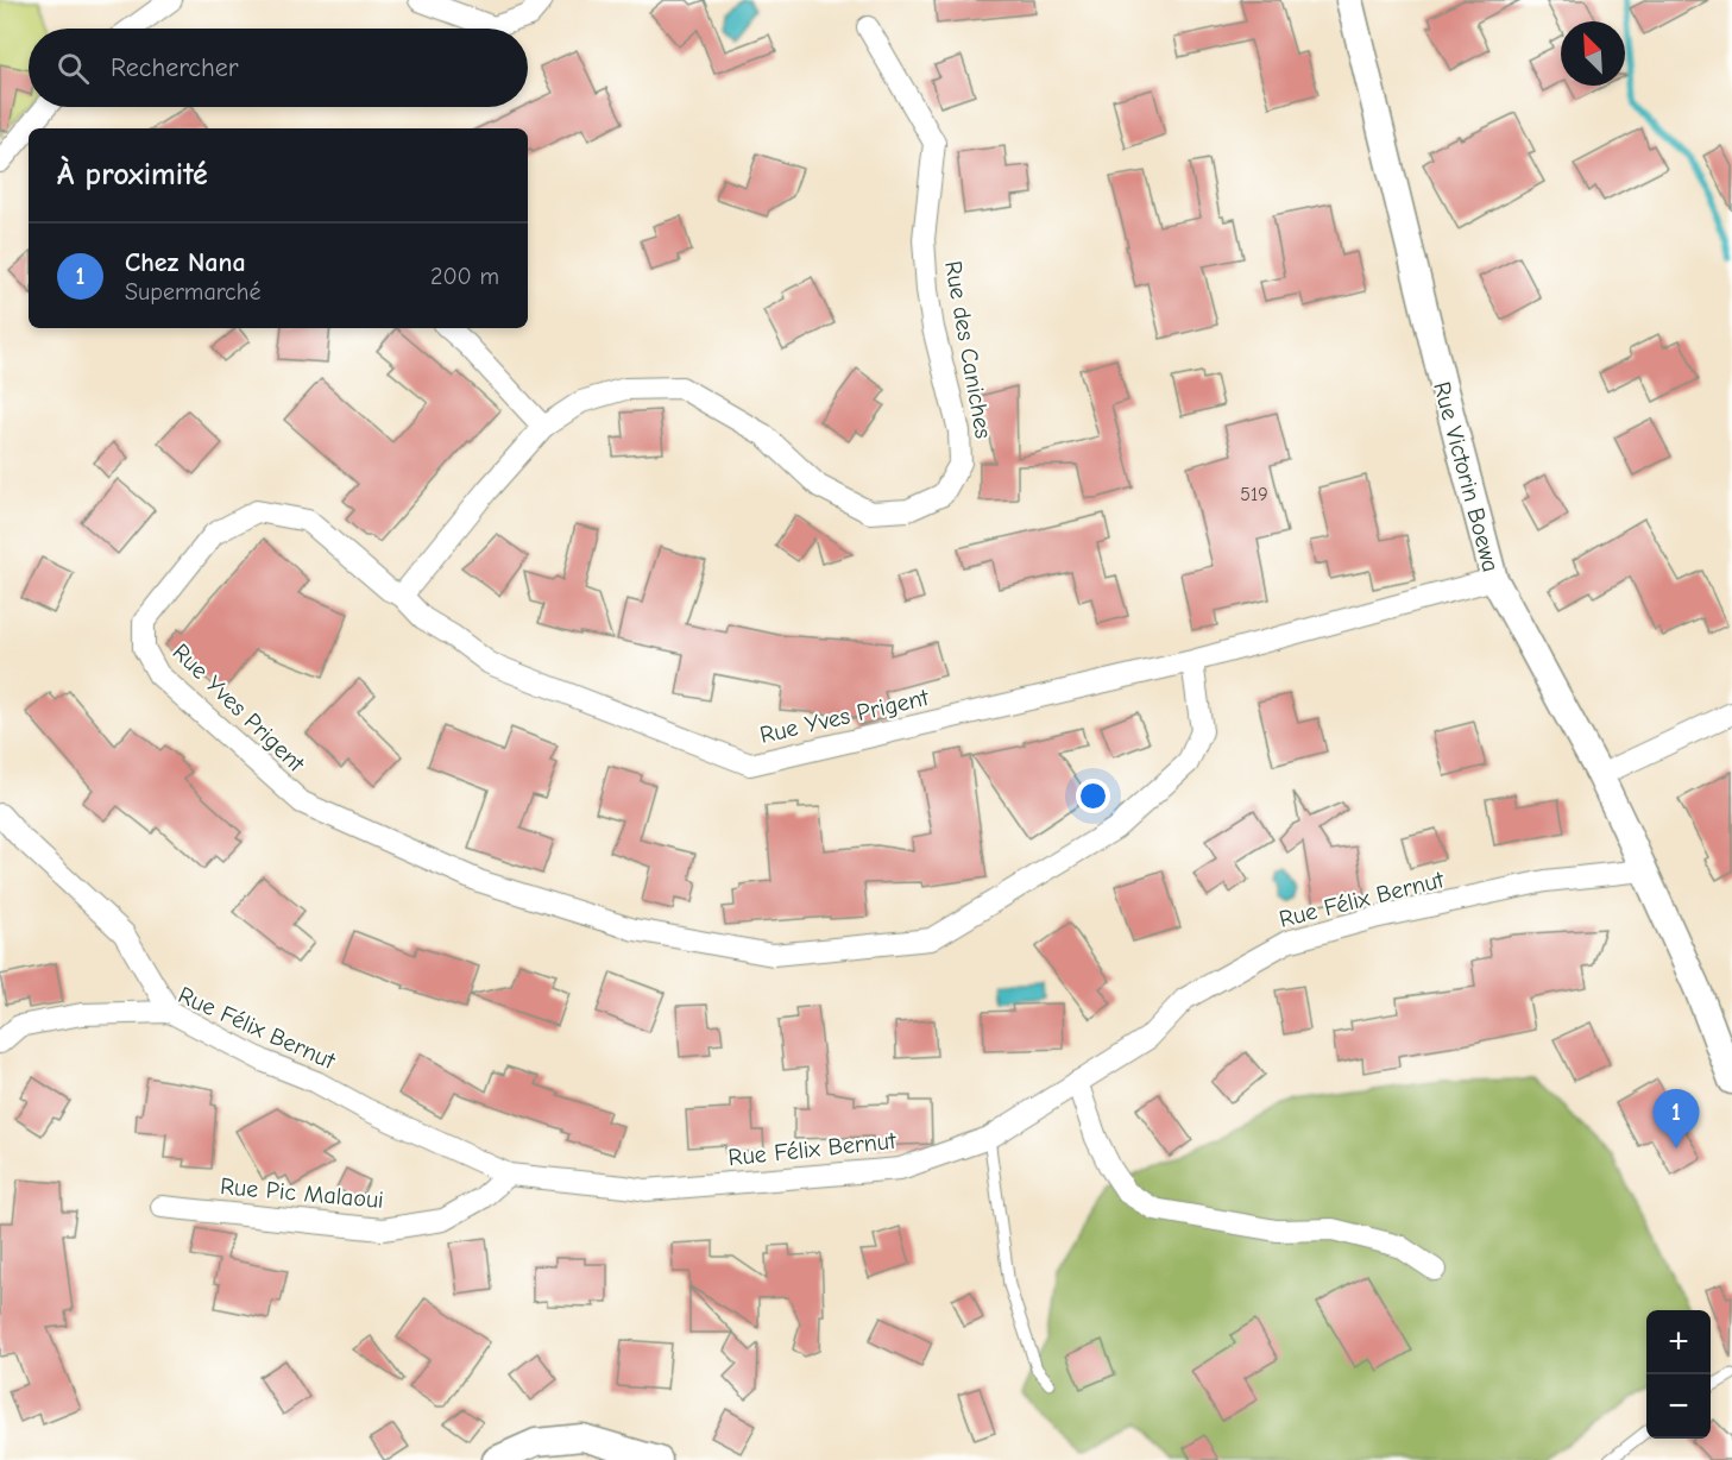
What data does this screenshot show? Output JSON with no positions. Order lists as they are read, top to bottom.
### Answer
{
  "streets": {
    "street": [
      "Rue des Caniches",
      "Rue Victorin Boewa",
      "Rue Yves Prigent",
      "Rue Félix Bernut",
      "Rue Pic Malaoui"
    ]
  },
  "crossings": [
    ["Rue des Caniches", "Rue Yves Prigent"],
    ["Rue Victorin Boewa", "Rue Yves Prigent"],
    ["Rue Victorin Boewa", "Rue Félix Bernut"],
    ["Rue Félix Bernut", "Rue Pic Malaoui"]
  ],
  "house_numbers": ["519"],
  "north": "top left",
  "page": {
    "search": "Rechercher",
    "heading": "À proximité",
    "list": [
      {
        "mark": "1",
        "name": "Chez Nana",
        "note": "Supermarché",
        "value": "200 m"
      }
    ],
    "pins": "1",
    "map_buttons": ["+", "−"]
  }
}
